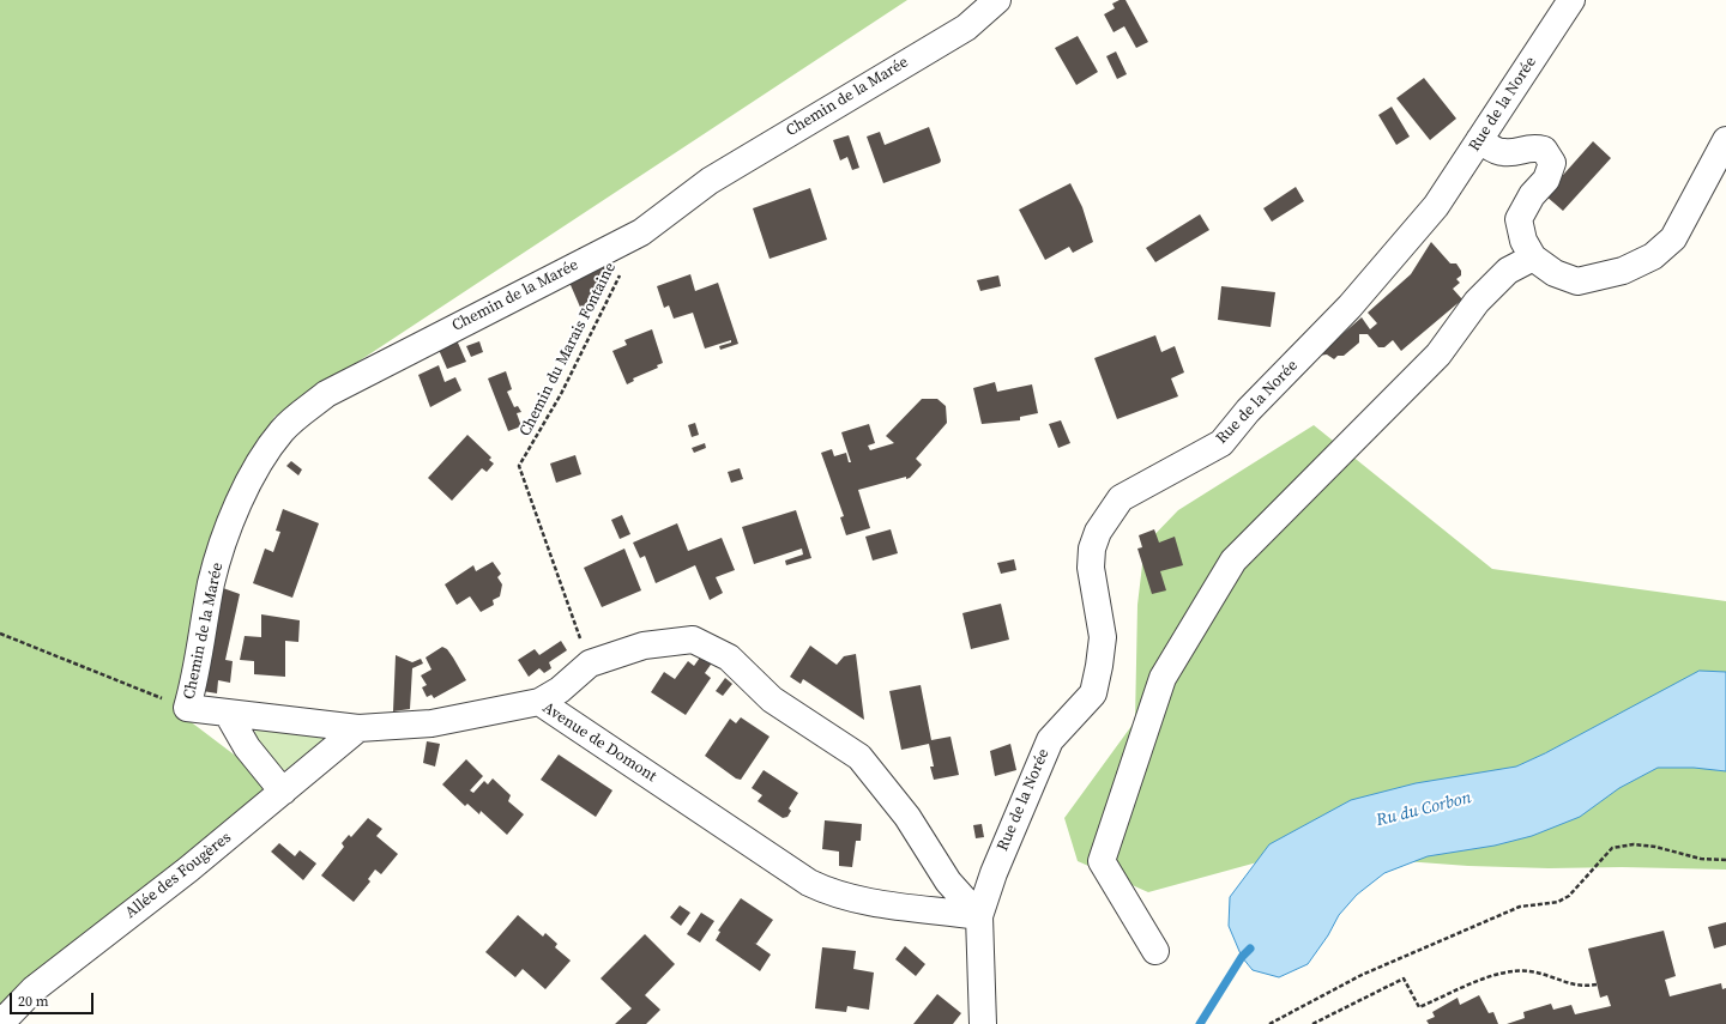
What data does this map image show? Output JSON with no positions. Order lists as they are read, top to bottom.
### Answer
{
  "streets": {
    "street": [
      "Chemin de la Marée",
      "Rue de la Norée",
      "Avenue de Domont",
      "Allée des Fougères"
    ],
    "path": ["Chemin du Marais Fontaine"]
  },
  "crossings": [
    ["Chemin de la Marée", "Chemin du Marais Fontaine"],
    ["Chemin de la Marée", "Avenue de Domont"],
    ["Rue de la Norée", "Avenue de Domont"],
    ["Avenue de Domont", "Allée des Fougères"]
  ],
  "water": ["Ru du Corbon"],
  "scale_bar": "20 m"
}
